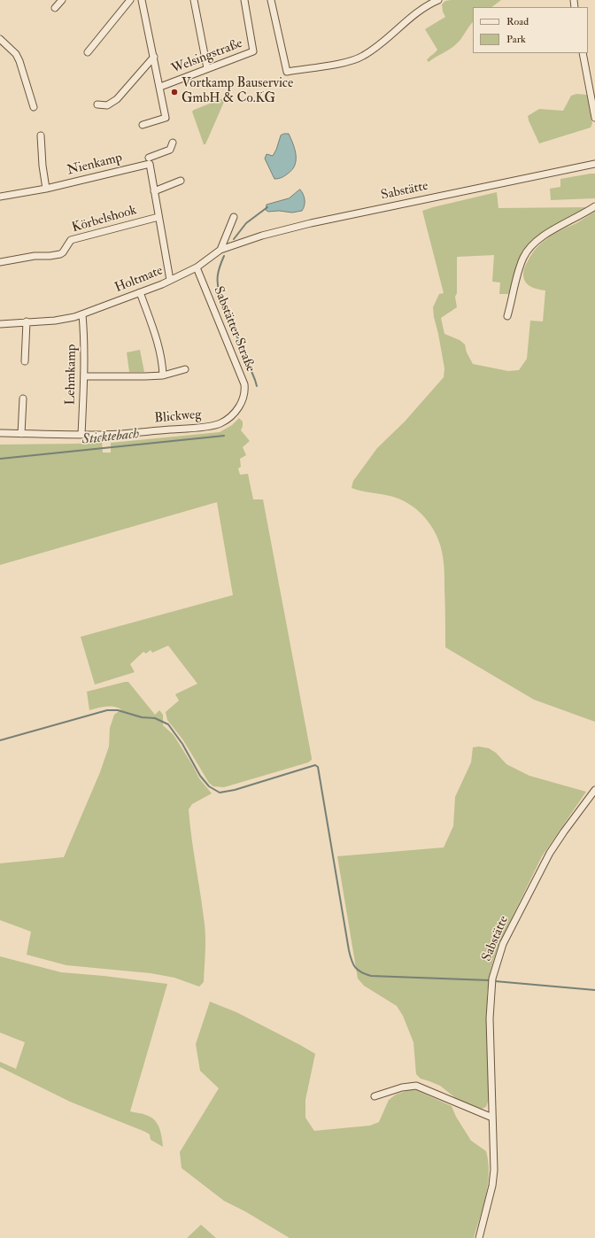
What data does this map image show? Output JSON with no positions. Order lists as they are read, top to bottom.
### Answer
{
  "streets": {
    "street": [
      "Welsingstraße",
      "Nienkamp",
      "Sabstätte",
      "Körbelshook",
      "Holtmate",
      "Sabstätter Straße",
      "Lehmkamp",
      "Blickweg"
    ]
  },
  "crossings": [
    ["Sabstätte", "Holtmate"],
    ["Holtmate", "Sabstätter Straße"],
    ["Holtmate", "Lehmkamp"],
    ["Sabstätter Straße", "Blickweg"],
    ["Lehmkamp", "Blickweg"]
  ],
  "water": ["Sticktebach"],
  "places": ["Vortkamp Bauservice GmbH & Co.KG"],
  "legend": ["Road", "Park"]
}
